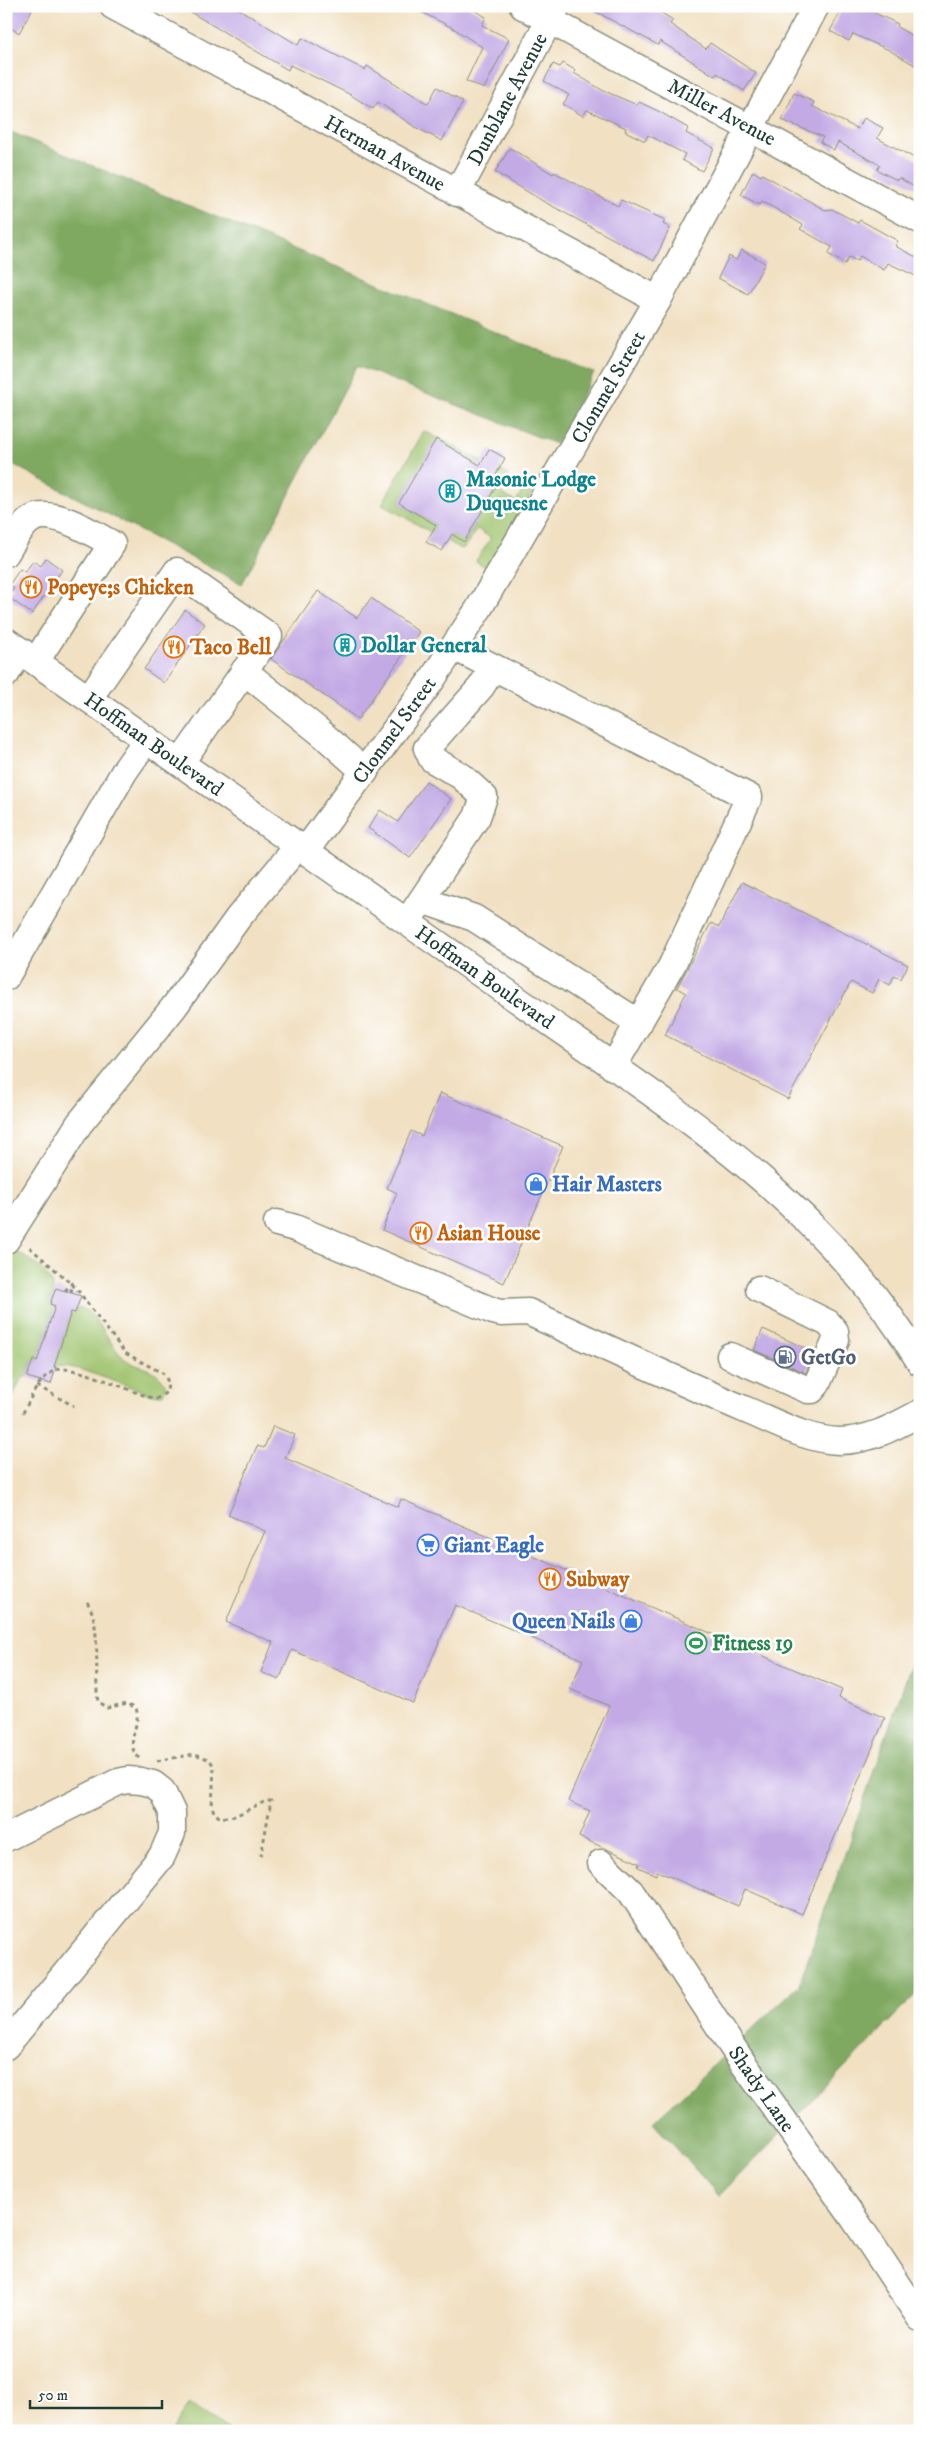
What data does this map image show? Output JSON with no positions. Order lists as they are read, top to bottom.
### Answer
{
  "streets": {
    "street": [
      "Dunblane Avenue",
      "Miller Avenue",
      "Herman Avenue",
      "Clonmel Street",
      "Hoffman Boulevard",
      "Shady Lane"
    ]
  },
  "crossings": [
    ["Dunblane Avenue", "Miller Avenue"],
    ["Dunblane Avenue", "Herman Avenue"],
    ["Miller Avenue", "Clonmel Street"],
    ["Herman Avenue", "Clonmel Street"],
    ["Clonmel Street", "Hoffman Boulevard"]
  ],
  "places": {
    "building": ["Masonic Lodge Duquesne", "Dollar General"],
    "restaurant": [
      "Popeye;s Chicken",
      "Taco Bell",
      "Asian House",
      "Subway"
    ],
    "shop": ["Hair Masters", "Queen Nails"],
    "fuel station": ["GetGo"],
    "supermarket": ["Giant Eagle"],
    "sports": ["Fitness 19"]
  },
  "scale_bar": "50 m"
}
